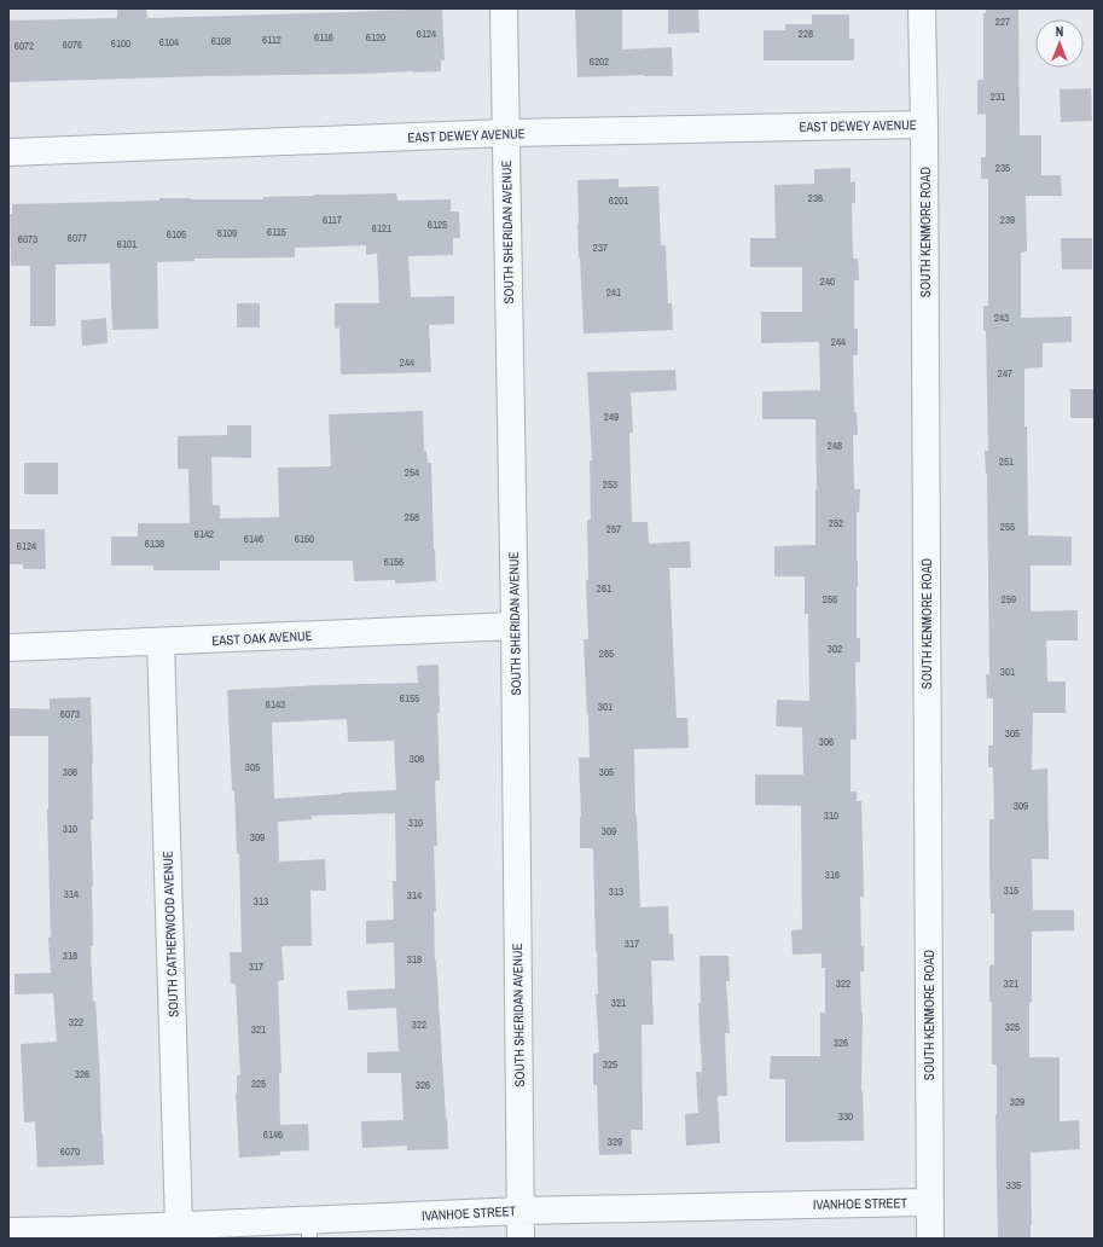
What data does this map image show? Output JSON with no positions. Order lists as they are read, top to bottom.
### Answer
{
  "streets": {
    "street": [
      "EAST DEWEY AVENUE",
      "SOUTH SHERIDAN AVENUE",
      "SOUTH KENMORE ROAD",
      "EAST OAK AVENUE",
      "SOUTH CATHERWOOD AVENUE",
      "IVANHOE STREET"
    ]
  },
  "crossings": [
    ["EAST DEWEY AVENUE", "SOUTH SHERIDAN AVENUE"],
    ["EAST DEWEY AVENUE", "SOUTH KENMORE ROAD"],
    ["SOUTH SHERIDAN AVENUE", "EAST OAK AVENUE"],
    ["SOUTH SHERIDAN AVENUE", "IVANHOE STREET"],
    ["SOUTH KENMORE ROAD", "IVANHOE STREET"],
    ["EAST OAK AVENUE", "SOUTH CATHERWOOD AVENUE"],
    ["SOUTH CATHERWOOD AVENUE", "IVANHOE STREET"]
  ],
  "house_numbers": [
    "227",
    "6124",
    "228",
    "6116",
    "6120",
    "6112",
    "6108",
    "6104",
    "6100",
    "6076",
    "6072",
    "6202",
    "231",
    "235",
    "236",
    "6201",
    "6117",
    "239",
    "6125",
    "6121",
    "6115",
    "6109",
    "6105",
    "6077",
    "6073",
    "6101",
    "237",
    "240",
    "241",
    "243",
    "244",
    "244",
    "247",
    "249",
    "248",
    "251",
    "254",
    "253",
    "258",
    "252",
    "255",
    "257",
    "6142",
    "6146",
    "6150",
    "6138",
    "6124",
    "6156",
    "261",
    "256",
    "259",
    "302",
    "265",
    "301",
    "6155",
    "6143",
    "301",
    "6073",
    "305",
    "306",
    "306",
    "305",
    "306",
    "305",
    "309",
    "310",
    "310",
    "310",
    "309",
    "309",
    "316",
    "315",
    "313",
    "314",
    "314",
    "313",
    "317",
    "318",
    "318",
    "317",
    "322",
    "321",
    "321",
    "322",
    "322",
    "325",
    "321",
    "326",
    "325",
    "326",
    "325",
    "326",
    "329",
    "330",
    "6146",
    "329",
    "6070",
    "335"
  ],
  "north": "top"
}
